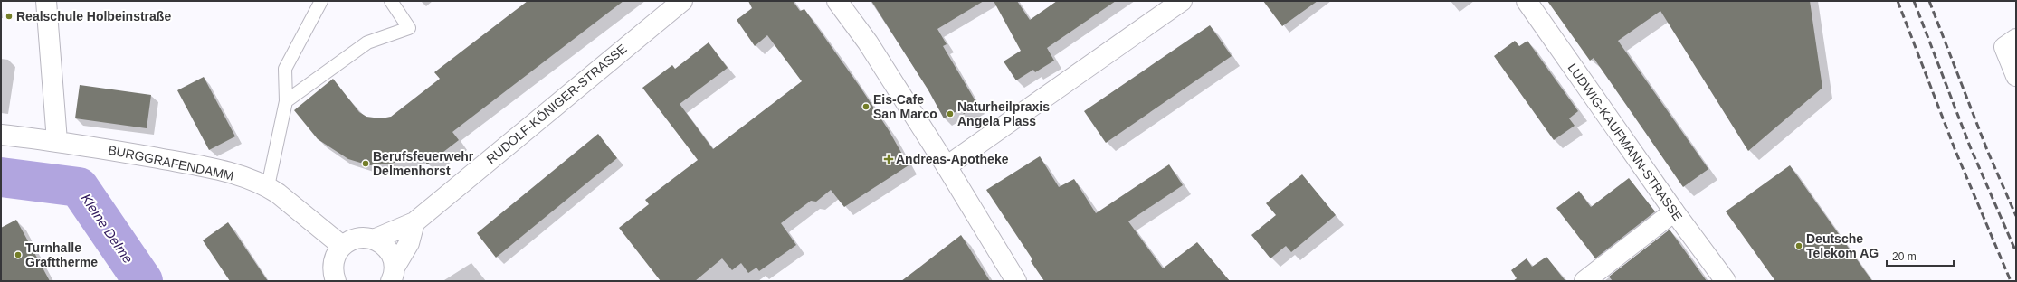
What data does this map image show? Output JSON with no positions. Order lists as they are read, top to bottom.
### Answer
{
  "streets": {
    "street": ["RUDOLF-KÖNIGER-STRASSE", "LUDWIG-KAUFMANN-STRASSE", "BURGGRAFENDAMM"]
  },
  "crossings": [
    ["RUDOLF-KÖNIGER-STRASSE", "BURGGRAFENDAMM"]
  ],
  "water": ["Kleine Delme"],
  "places": {
    "other": [
      "Realschule Holbeinstraße",
      "Eis-Cafe San Marco",
      "Naturheilpraxis Angela Plass",
      "Berufsfeuerwehr Delmenhorst",
      "Deutsche Telekom AG",
      "Turnhalle Grafttherme"
    ],
    "health": ["Andreas-Apotheke"]
  },
  "scale_bar": "20 m"
}
